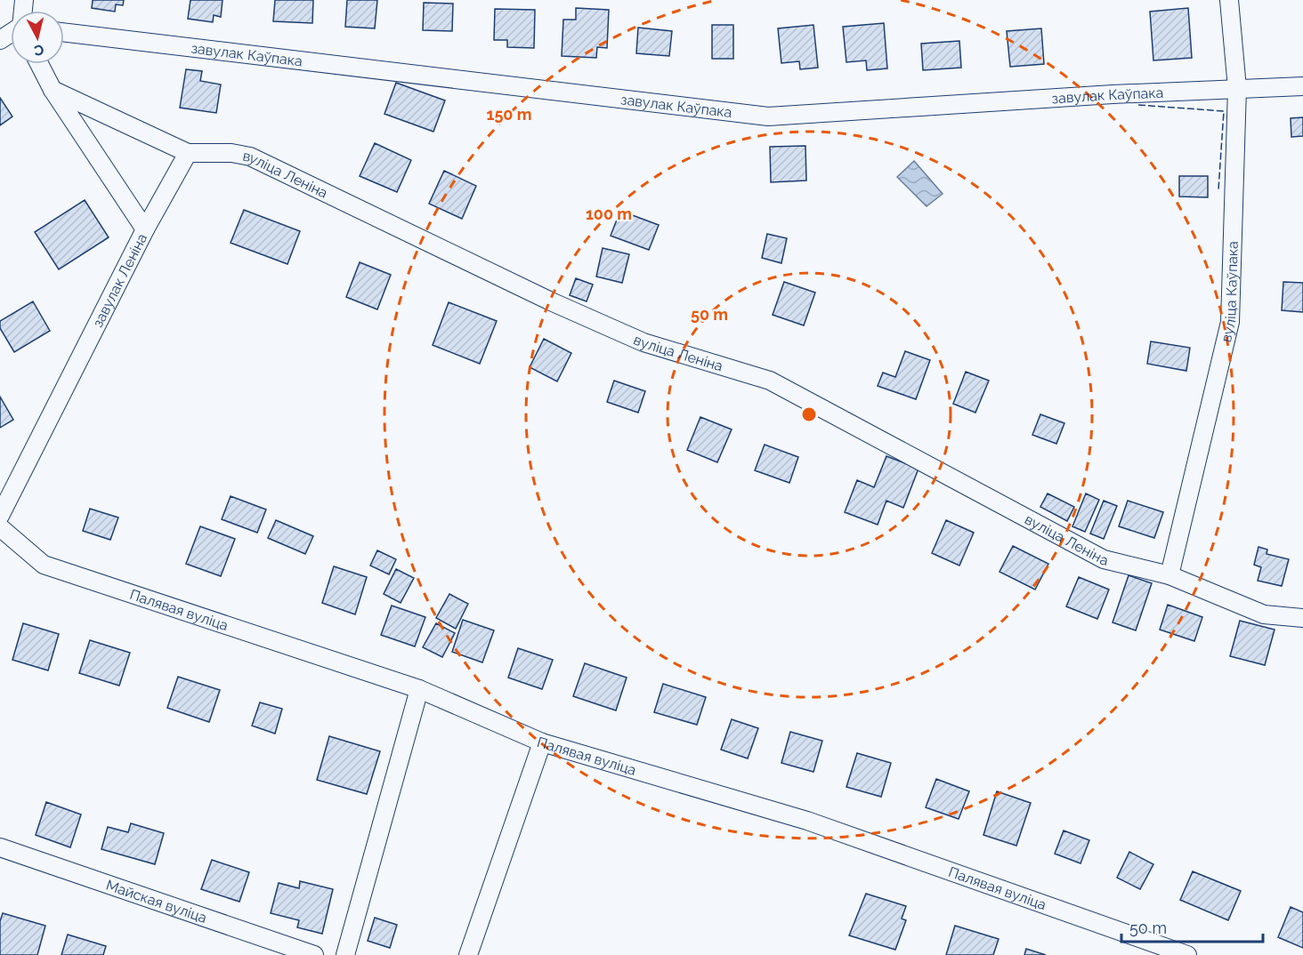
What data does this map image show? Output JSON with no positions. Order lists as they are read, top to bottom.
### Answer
{
  "streets": {
    "street": [
      "завулак Каўпака",
      "вуліца Леніна",
      "завулак Леніна",
      "вуліца Каўпака",
      "Палявая вуліца",
      "Майская вуліца"
    ]
  },
  "crossings": [
    ["завулак Каўпака", "вуліца Каўпака"],
    ["вуліца Леніна", "завулак Леніна"],
    ["вуліца Леніна", "вуліца Каўпака"]
  ],
  "scale_bar": "50 m",
  "north": "bottom",
  "rings": ["150 m", "100 m", "50 m"]
}
